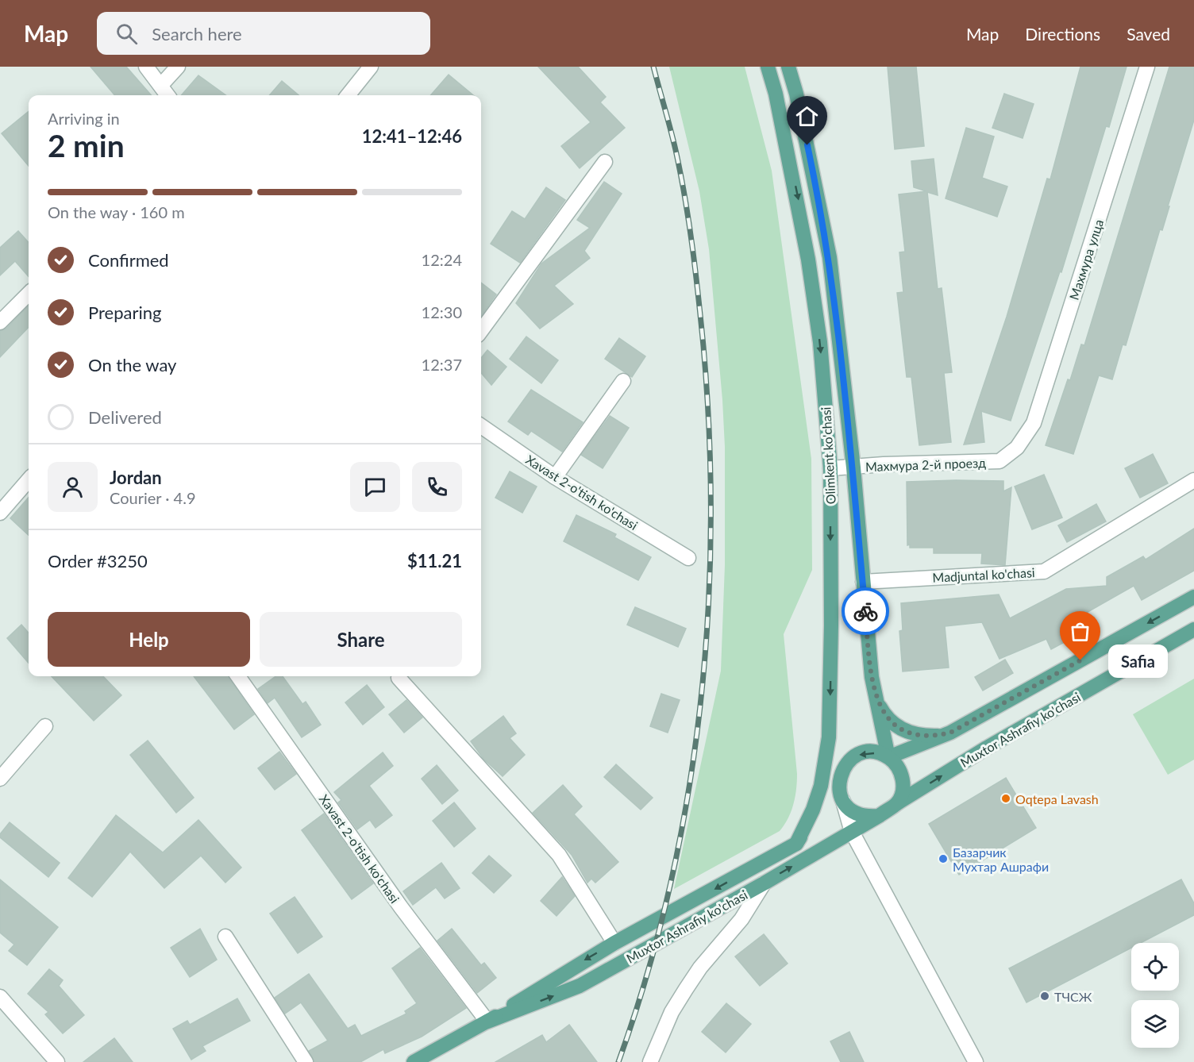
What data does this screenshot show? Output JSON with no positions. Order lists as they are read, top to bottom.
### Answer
{
  "streets": {
    "main road": ["Olimkent ko'chasi", "Muxtor Ashrafiy ko'chasi"],
    "street": [
      "Махмура улца",
      "Махмура 2-й проезд",
      "Xavast 2-o'tish ko'chasi",
      "Madjuntal ko'chasi"
    ]
  },
  "crossings": [
    ["Махмура улца", "Махмура 2-й проезд"],
    ["Olimkent ko'chasi", "Махмура 2-й проезд"],
    ["Olimkent ko'chasi", "Madjuntal ko'chasi"],
    ["Olimkent ko'chasi", "Muxtor Ashrafiy ko'chasi"],
    ["Xavast 2-o'tish ko'chasi", "Muxtor Ashrafiy ko'chasi"]
  ],
  "places": [
    "Safia",
    "Oqtepa Lavash",
    "Базарчик Мухтар Ашрафи",
    "ТЧСЖ"
  ],
  "page": {
    "header": "Map",
    "search": "Search here",
    "nav": ["Map", "Directions", "Saved"],
    "heading": ["2 min", "Arriving in", "12:41–12:46"],
    "panel": [
      "Jordan",
      "Courier · 4.9",
      "Order #3250",
      "$11.21"
    ],
    "bar": "On the way · 160 m",
    "list": [
      ["Confirmed", "12:24"],
      ["Preparing", "12:30"],
      ["On the way", "12:37"],
      "Delivered"
    ],
    "buttons": ["Help", "Share"],
    "bubble": "Safia"
  }
}
